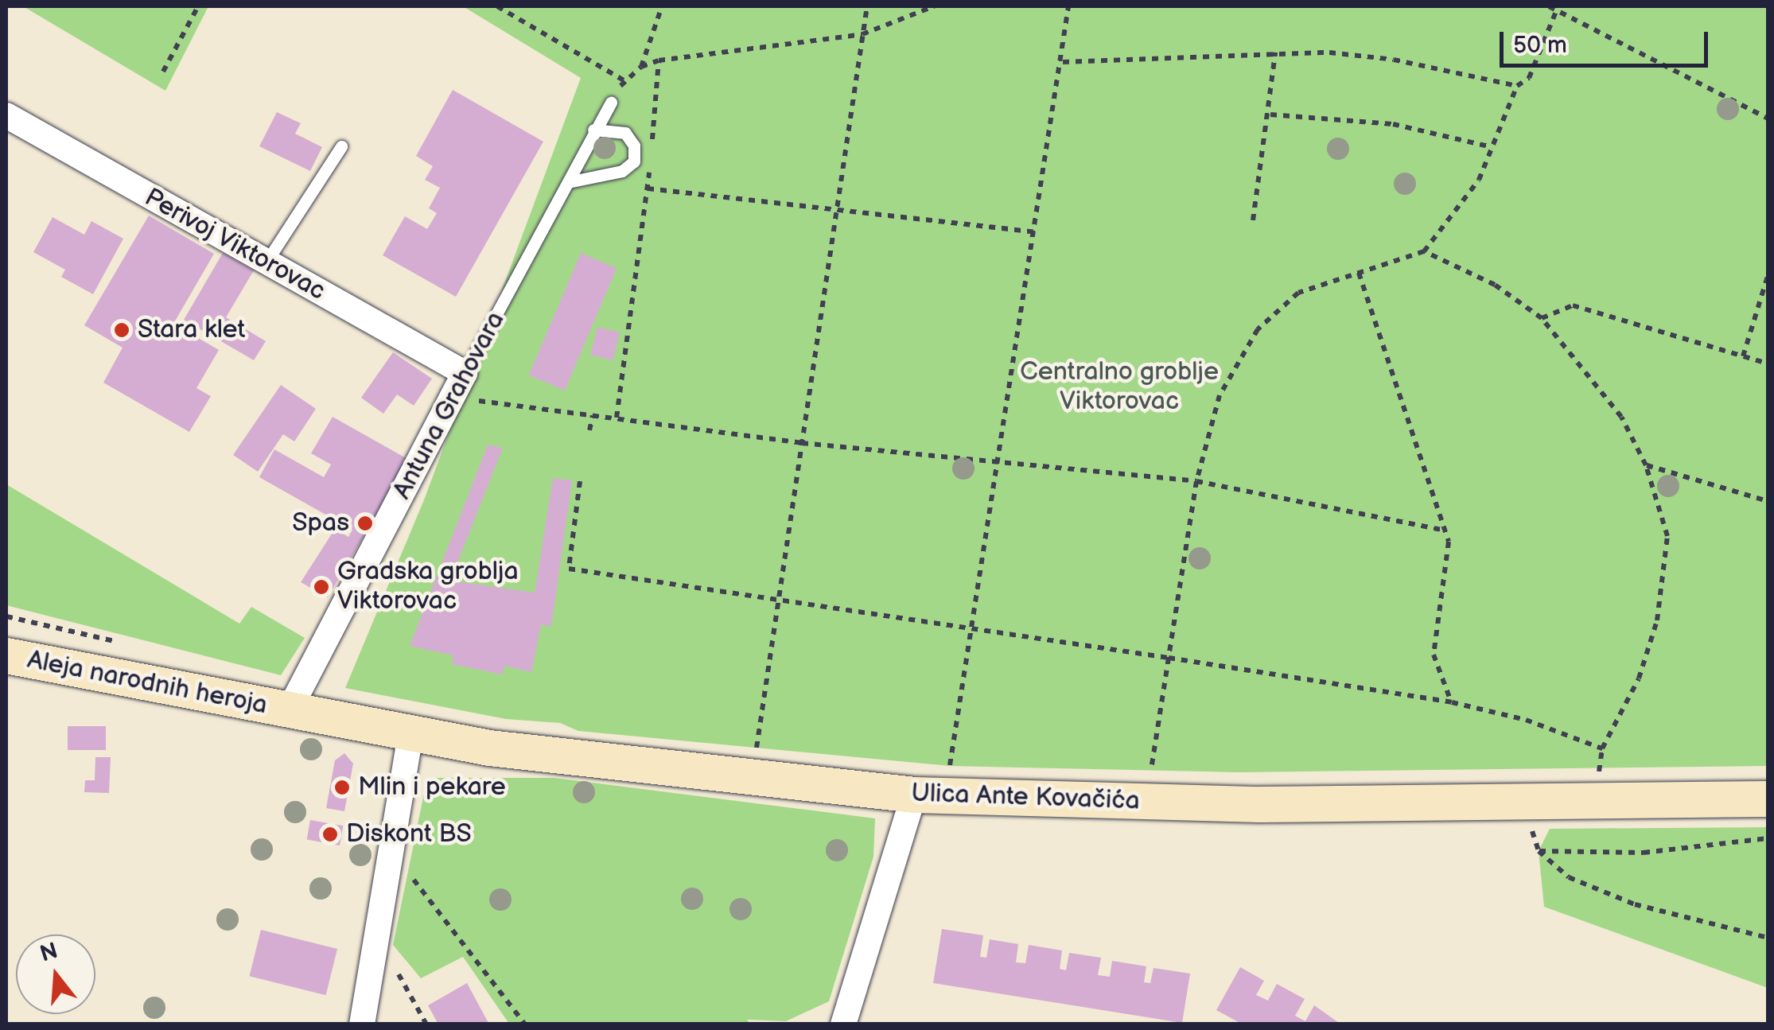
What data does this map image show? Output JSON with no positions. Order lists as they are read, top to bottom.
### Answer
{
  "streets": {
    "main road": ["Aleja narodnih heroja", "Ulica Ante Kovačića"],
    "street": ["Perivoj Viktorovac", "Antuna Grahovara"]
  },
  "crossings": [
    ["Perivoj Viktorovac", "Antuna Grahovara"],
    ["Antuna Grahovara", "Aleja narodnih heroja"],
    ["Antuna Grahovara", "Ulica Ante Kovačića"],
    ["Aleja narodnih heroja", "Ulica Ante Kovačića"]
  ],
  "parks": ["Centralno groblje Viktorovac"],
  "places": [
    "Stara klet",
    "Spas",
    "Gradska groblja Viktorovac",
    "Mlin i pekare",
    "Diskont BS"
  ],
  "scale_bar": "50 m",
  "north": "top"
}
